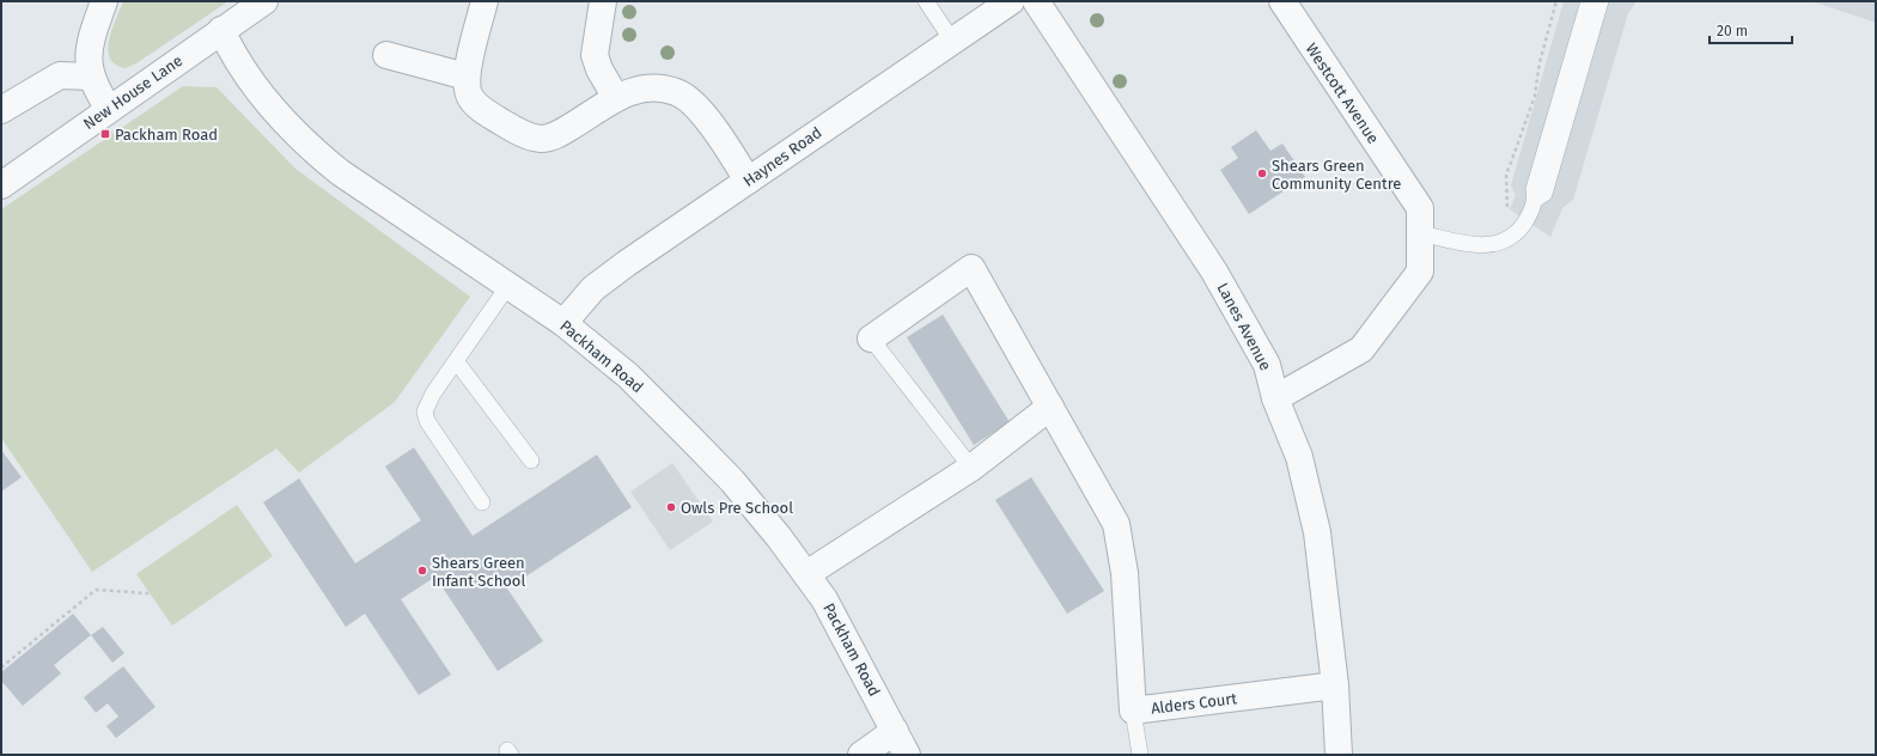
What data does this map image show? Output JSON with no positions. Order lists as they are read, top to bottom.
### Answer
{
  "streets": {
    "street": [
      "New House Lane",
      "Westcott Avenue",
      "Haynes Road",
      "Lanes Avenue",
      "Packham Road",
      "Alders Court"
    ]
  },
  "crossings": [
    ["New House Lane", "Packham Road"],
    ["Westcott Avenue", "Lanes Avenue"],
    ["Haynes Road", "Packham Road"],
    ["Lanes Avenue", "Alders Court"]
  ],
  "places": {
    "transit": ["Packham Road"],
    "other": ["Shears Green Community Centre", "Owls Pre School", "Shears Green Infant School"]
  },
  "scale_bar": "20 m"
}
